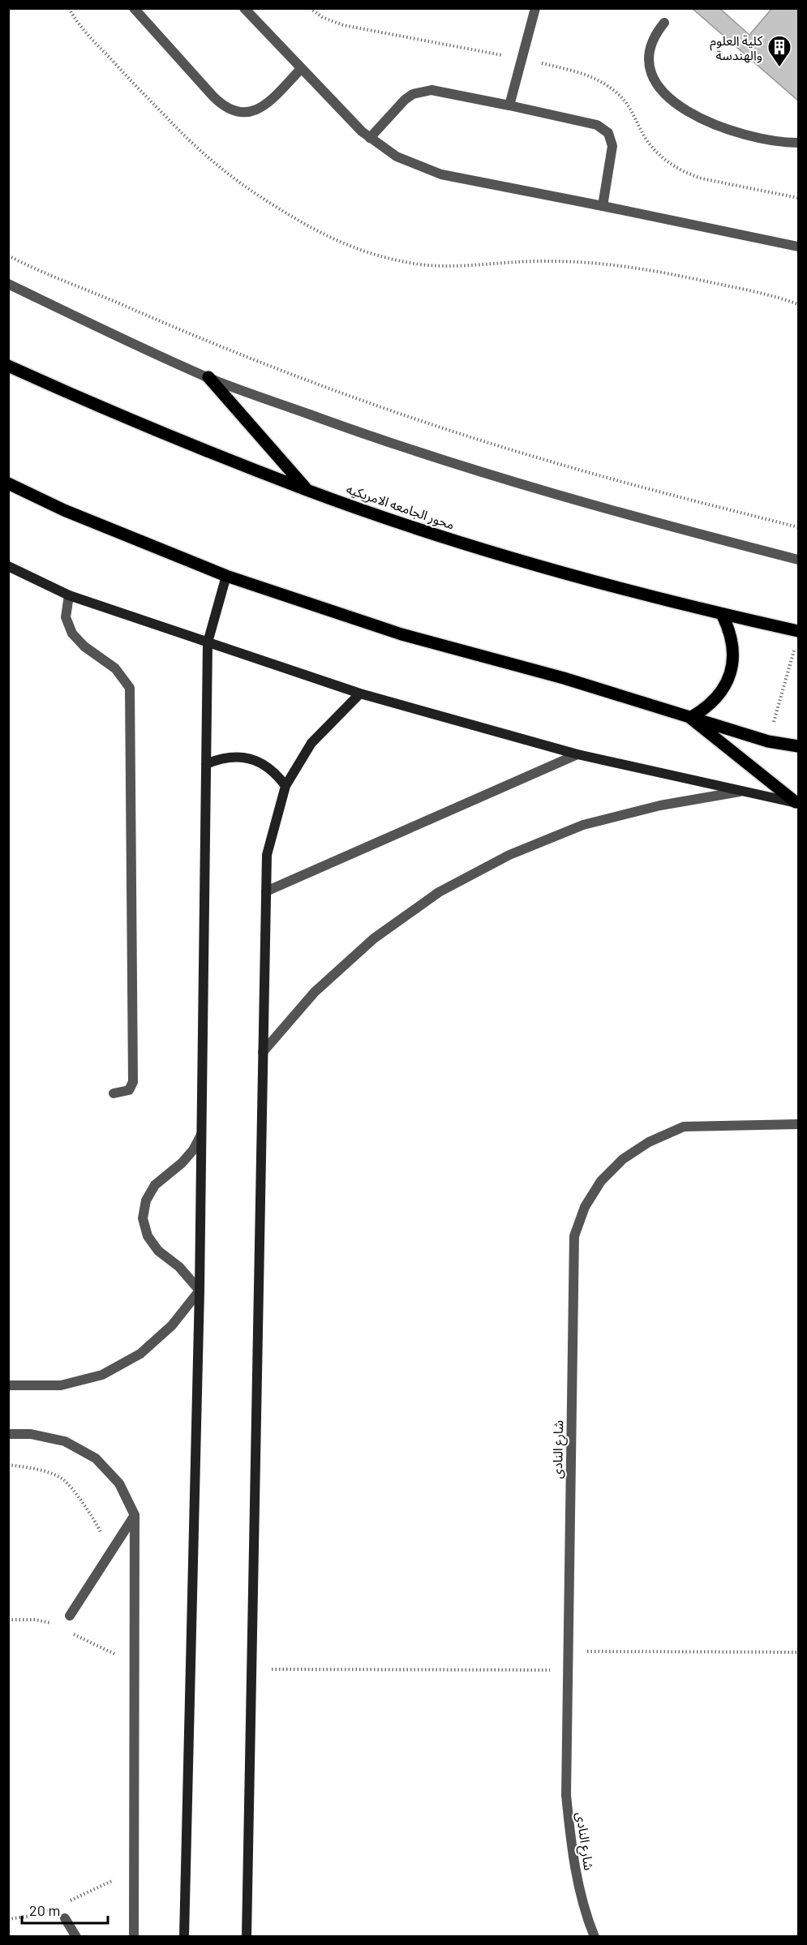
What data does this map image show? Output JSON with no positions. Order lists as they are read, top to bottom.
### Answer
{
  "streets": {
    "main road": ["محور الجامعه الامريكيه"],
    "street": ["شارع النادى"]
  },
  "places": {
    "building": ["كلية العلوم والهندسة"]
  },
  "scale_bar": "20 m"
}
